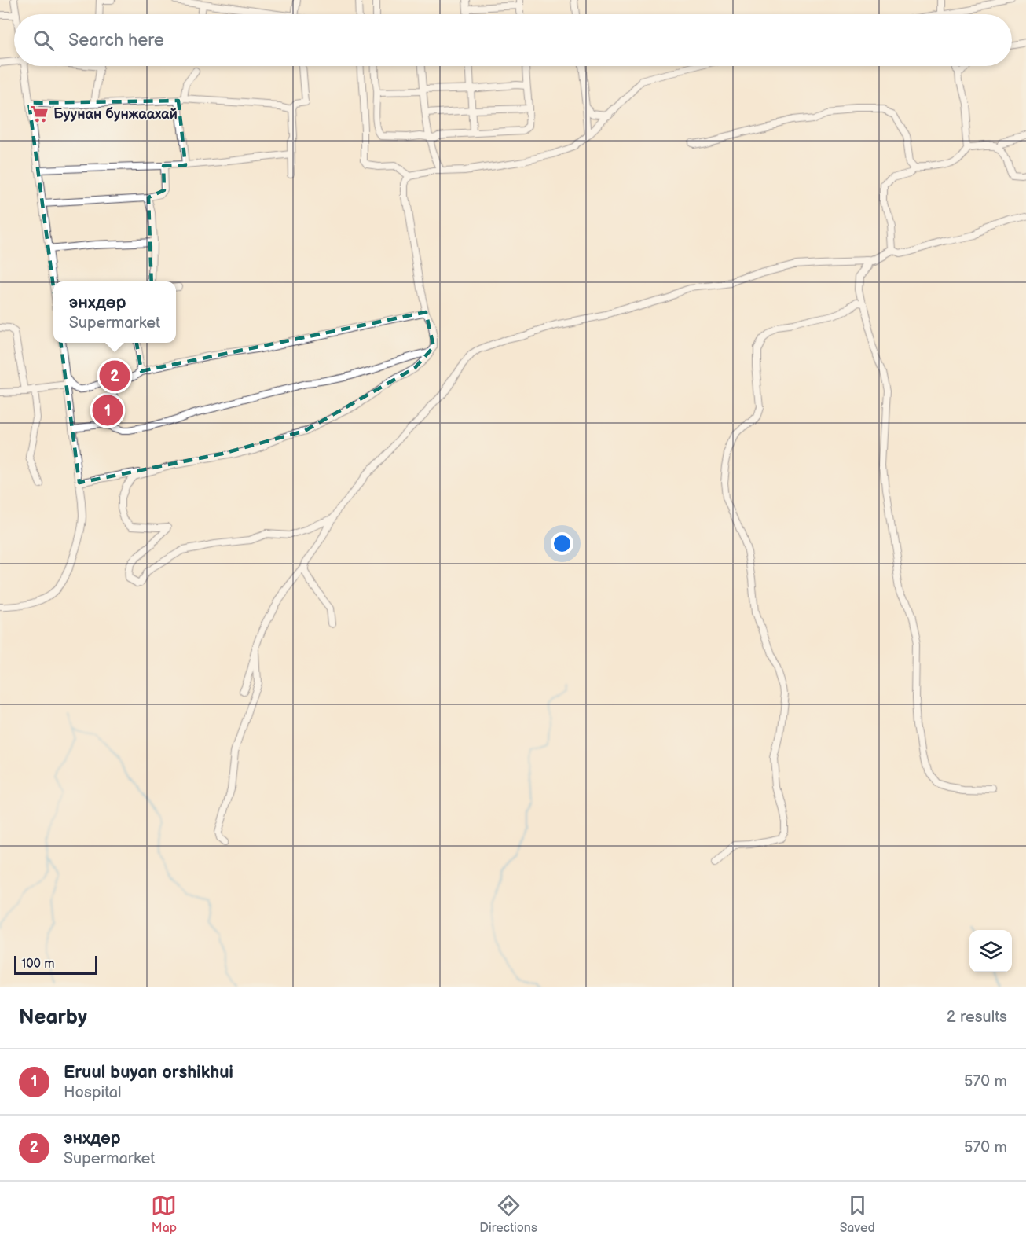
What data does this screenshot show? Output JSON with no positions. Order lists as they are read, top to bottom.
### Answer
{
  "places": {
    "supermarket": ["Буунан бунжаахай"]
  },
  "scale_bar": "100 m",
  "page": {
    "search": "Search here",
    "popup": ["энхдөр", "Supermarket"],
    "pins": ["2", "1"],
    "scale": "100 m",
    "heading": ["Nearby", "2 results"],
    "list": [
      {
        "mark": "1",
        "name": "Eruul buyan orshikhui",
        "note": "Hospital",
        "value": "570 m"
      },
      {
        "mark": "2",
        "name": "энхдөр",
        "note": "Supermarket",
        "value": "570 m"
      }
    ],
    "nav": ["Map", "Directions", "Saved"]
  }
}
